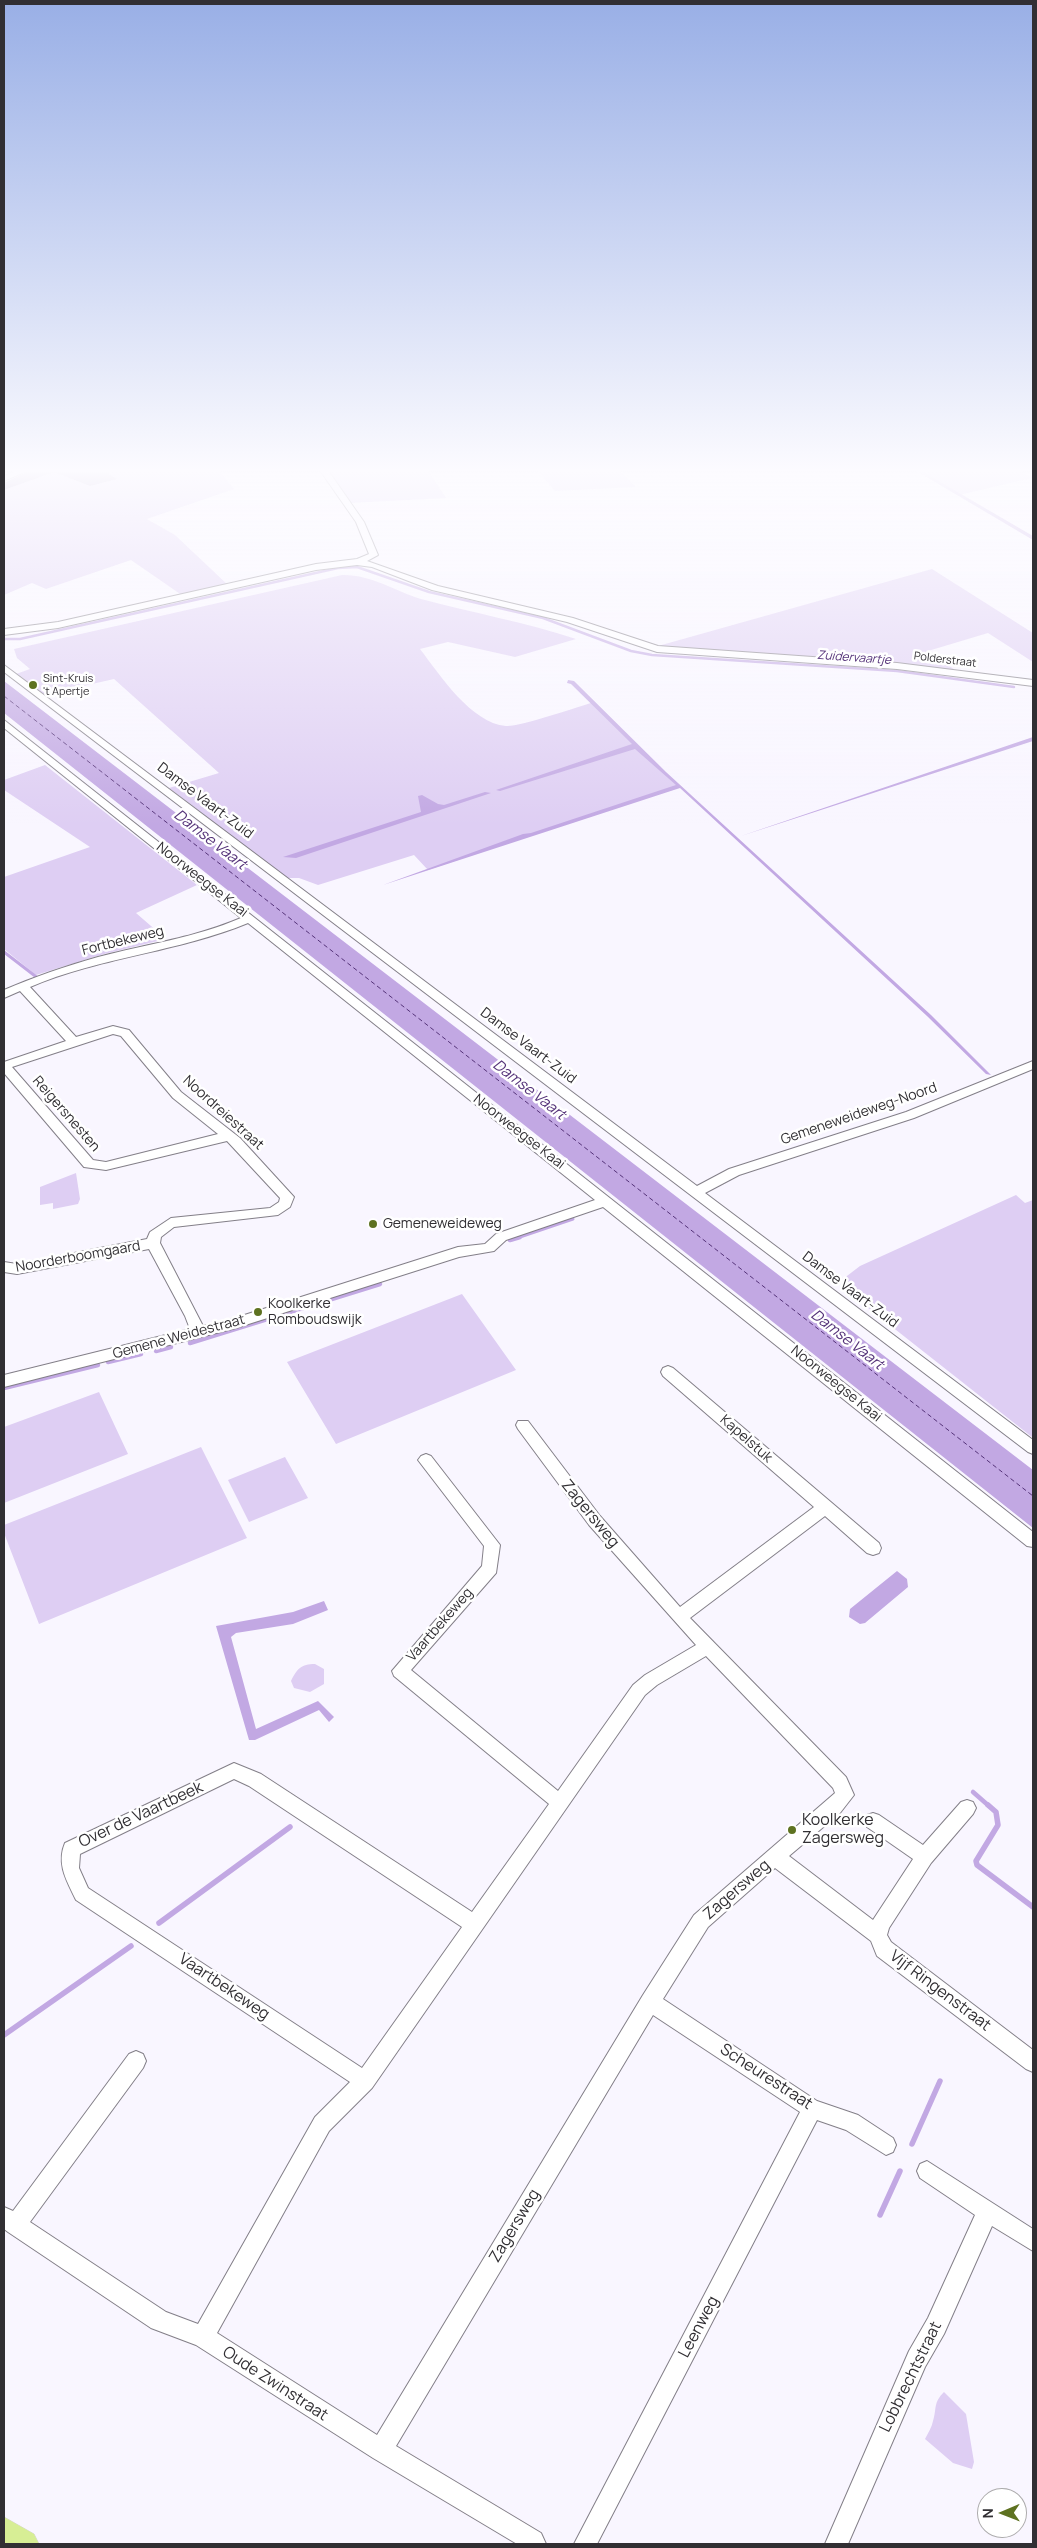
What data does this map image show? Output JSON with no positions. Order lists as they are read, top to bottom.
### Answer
{
  "streets": {
    "street": [
      "Polderstraat",
      "Damse Vaart-Zuid",
      "Noorweegse Kaai",
      "Fortbekeweg",
      "Noordreiestraat",
      "Reigersnesten",
      "Gemeneweideweg-Noord",
      "Noorderboomgaard",
      "Gemene Weidestraat",
      "Kapelstuk",
      "Zagersweg",
      "Vaartbekeweg",
      "Over de Vaartbeek",
      "Vijf Ringenstraat",
      "Scheurestraat",
      "Leenweg",
      "Lobbrechtstraat",
      "Oude Zwinstraat"
    ]
  },
  "crossings": [
    ["Damse Vaart-Zuid", "Gemeneweideweg-Noord"],
    ["Noorweegse Kaai", "Fortbekeweg"],
    ["Noorweegse Kaai", "Gemene Weidestraat"],
    ["Noordreiestraat", "Reigersnesten"],
    ["Noordreiestraat", "Noorderboomgaard"],
    ["Zagersweg", "Vijf Ringenstraat"],
    ["Zagersweg", "Scheurestraat"],
    ["Zagersweg", "Oude Zwinstraat"],
    ["Vaartbekeweg", "Over de Vaartbeek"],
    ["Scheurestraat", "Leenweg"]
  ],
  "water": ["Zuidervaartje", "Damse Vaart"],
  "places": [
    "Sint-Kruis 't Apertje",
    "Gemeneweideweg",
    "Koolkerke Romboudswijk",
    "Koolkerke Zagersweg"
  ],
  "north": "left"
}
